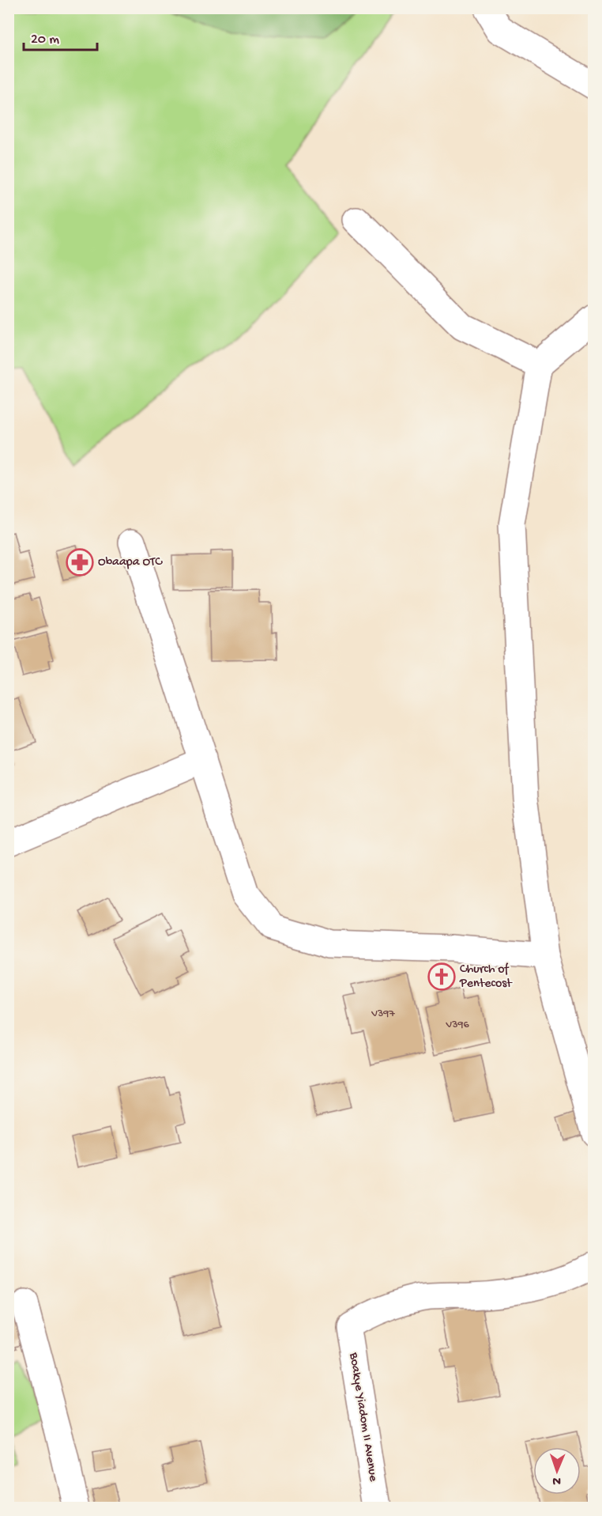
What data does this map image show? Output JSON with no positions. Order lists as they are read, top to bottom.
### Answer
{
  "streets": {
    "street": ["Boakye Yiadom II Avenue"]
  },
  "places": {
    "pharmacy": ["Obaapa OTC"],
    "church": ["Church of Pentecost"]
  },
  "house_numbers": ["V397", "V396"],
  "scale_bar": "20 m",
  "north": "bottom"
}
